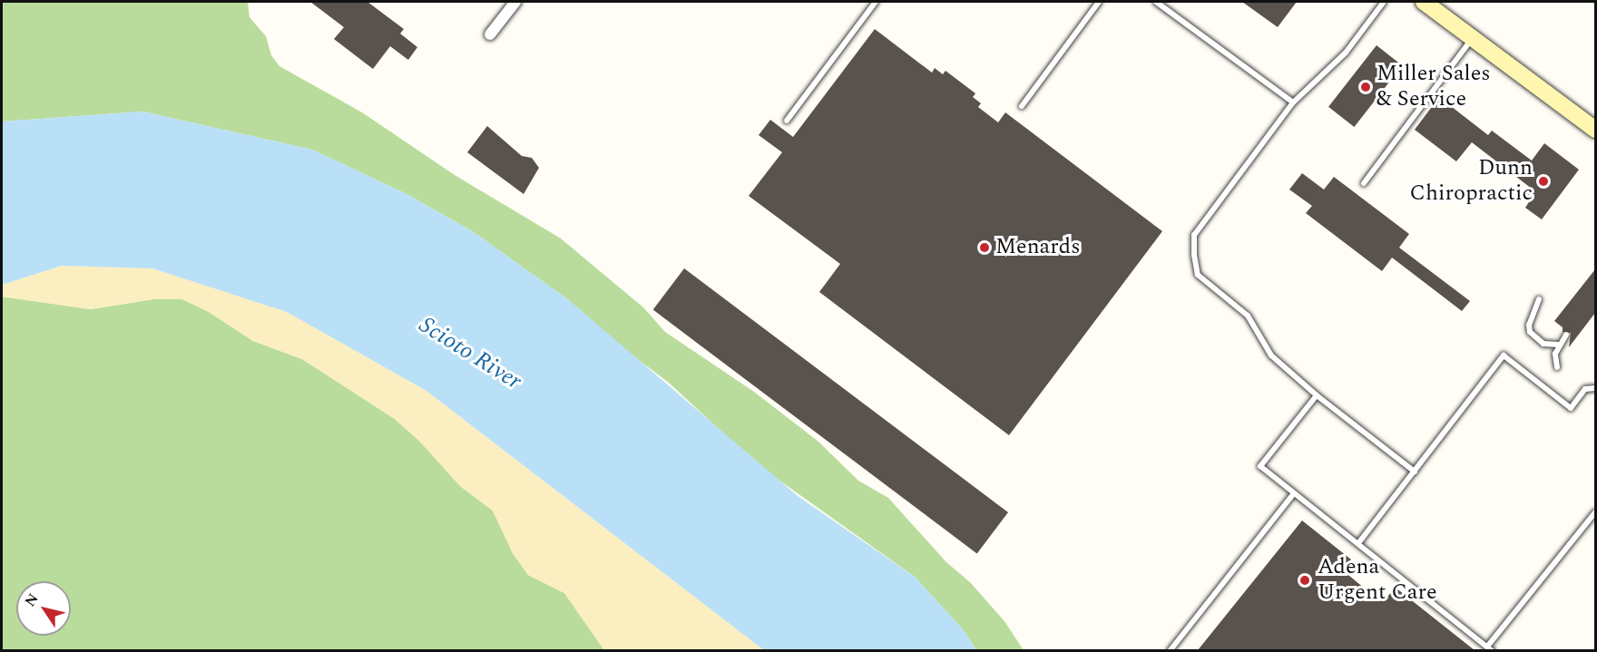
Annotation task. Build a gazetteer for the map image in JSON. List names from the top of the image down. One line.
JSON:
{"water":["Scioto River"],"places":["Miller Sales & Service","Dunn Chiropractic","Menards","Adena Urgent Care"],"north":"top left"}
